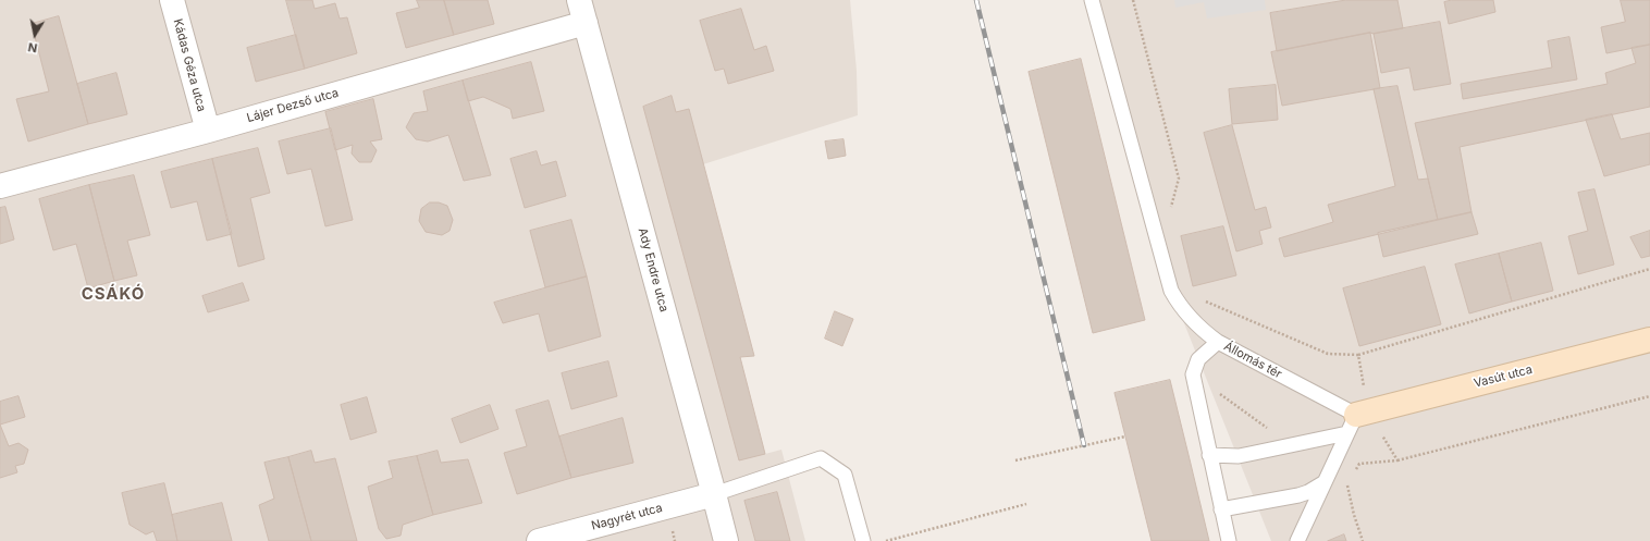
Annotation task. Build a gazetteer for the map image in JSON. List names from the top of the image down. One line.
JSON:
{"streets":{"street":["Kádas Géza utca","Lájer Dezső utca","Ady Endre utca","Vasút utca","Nagyrét utca"],"lane":["Állomás tér"]},"crossings":[["Kádas Géza utca","Lájer Dezső utca"],["Lájer Dezső utca","Ady Endre utca"],["Ady Endre utca","Nagyrét utca"],["Állomás tér","Vasút utca"]],"districts":["CSÁKÓ"],"north":"bottom"}
